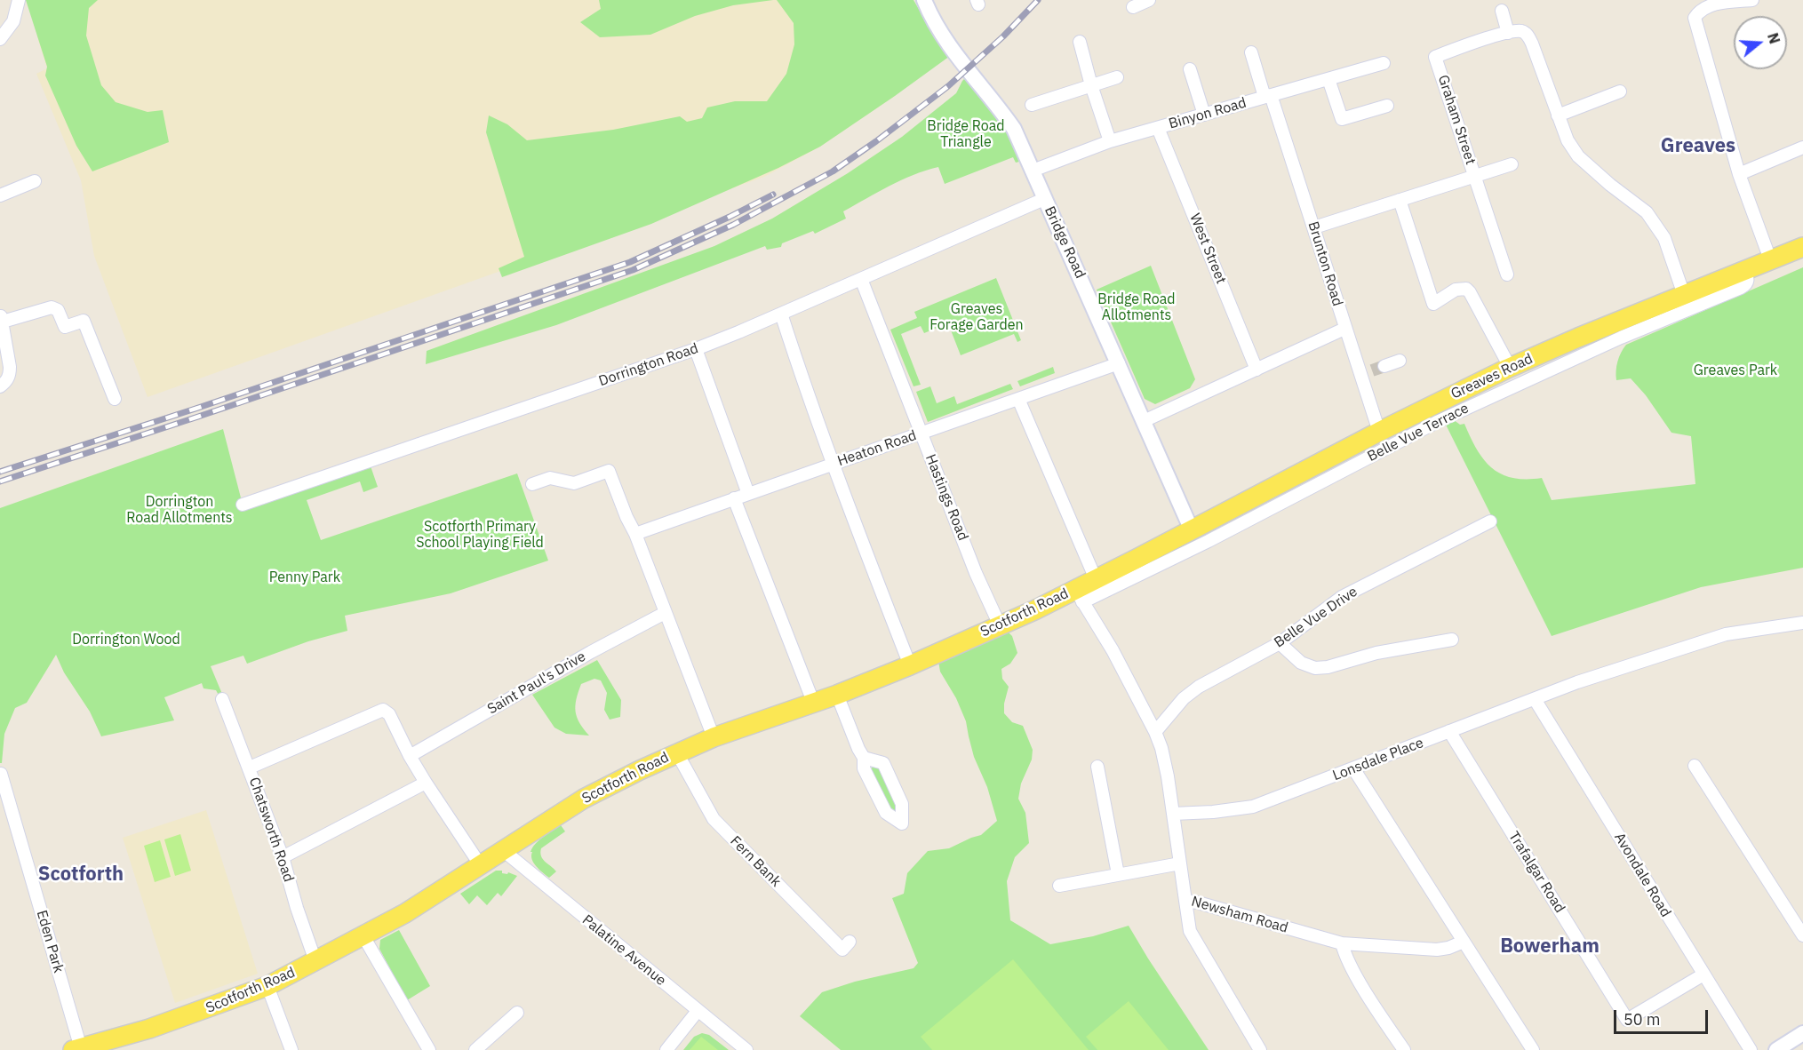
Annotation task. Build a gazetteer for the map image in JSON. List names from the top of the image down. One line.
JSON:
{"streets":{"main road":["Greaves Road","Scotforth Road"],"street":["Binyon Road","Graham Street","Bridge Road","West Street","Brunton Road","Dorrington Road","Belle Vue Terrace","Heaton Road","Hastings Road","Belle Vue Drive","Saint Paul's Drive","Lonsdale Place","Chatsworth Road","Fern Bank","Trafalgar Road","Avondale Road","Newsham Road","Eden Park","Palatine Avenue"]},"crossings":[["Binyon Road","Bridge Road"],["Binyon Road","West Street"],["Binyon Road","Brunton Road"],["Bridge Road","Dorrington Road"],["Bridge Road","Greaves Road"],["Bridge Road","Heaton Road"],["Bridge Road","Scotforth Road"],["Brunton Road","Greaves Road"],["Dorrington Road","Hastings Road"],["Greaves Road","Belle Vue Terrace"],["Greaves Road","Scotforth Road"],["Belle Vue Terrace","Scotforth Road"],["Belle Vue Terrace","Newsham Road"],["Heaton Road","Hastings Road"],["Hastings Road","Scotforth Road"],["Scotforth Road","Chatsworth Road"],["Scotforth Road","Fern Bank"],["Scotforth Road","Newsham Road"],["Scotforth Road","Eden Park"],["Scotforth Road","Palatine Avenue"],["Belle Vue Drive","Newsham Road"],["Lonsdale Place","Trafalgar Road"],["Lonsdale Place","Avondale Road"],["Lonsdale Place","Newsham Road"],["Trafalgar Road","Avondale Road"]],"districts":["Greaves","Scotforth","Bowerham"],"parks":["Bridge Road Triangle","Bridge Road Allotments","Greaves Forage Garden","Greaves Park","Dorrington Road Allotments","Scotforth Primary School Playing Field","Penny Park","Dorrington Wood"],"scale_bar":"50 m","north":"right"}
